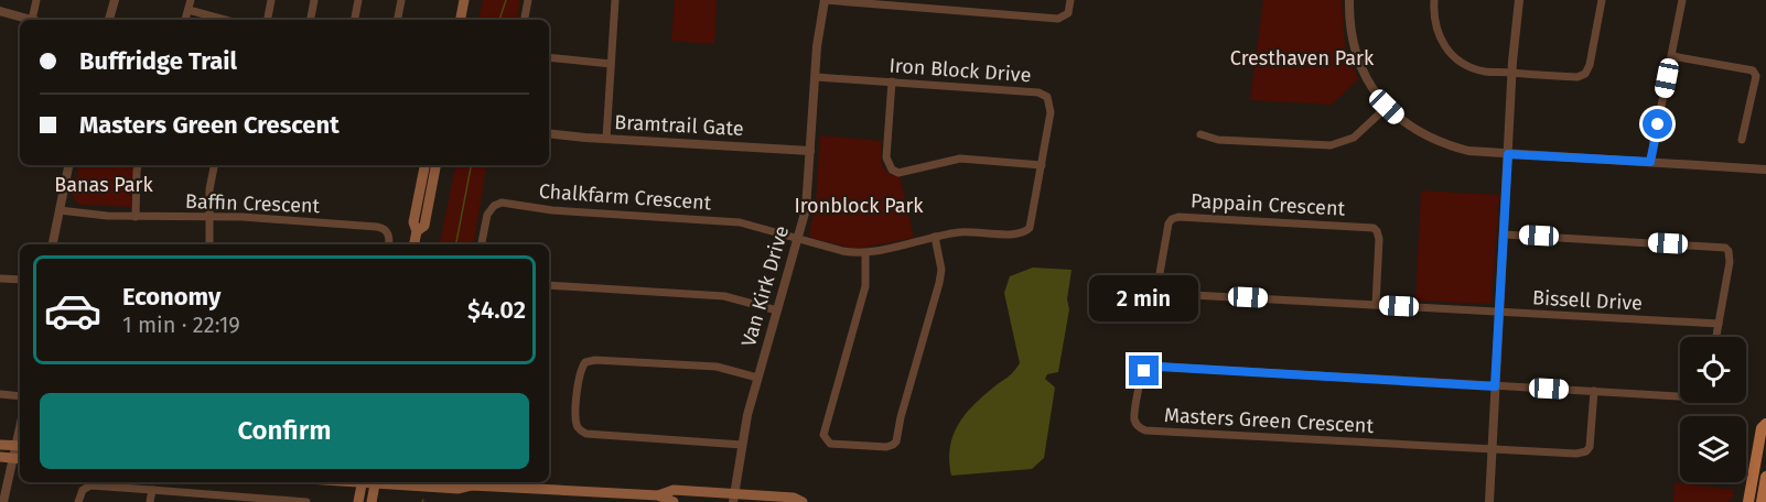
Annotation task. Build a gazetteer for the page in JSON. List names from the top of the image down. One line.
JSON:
{"streets":{"street":["Iron Block Drive","Bramtrail Gate","Chalkfarm Crescent","Baffin Crescent","Pappain Crescent","Van Kirk Drive","Bissell Drive","Masters Green Crescent"]},"crossings":[["Iron Block Drive","Chalkfarm Crescent"],["Iron Block Drive","Van Kirk Drive"],["Bramtrail Gate","Van Kirk Drive"],["Chalkfarm Crescent","Van Kirk Drive"],["Pappain Crescent","Bissell Drive"]],"parks":["Cresthaven Park","Banas Park","Ironblock Park"],"page":{"banner":["Buffridge Trail","Masters Green Crescent"],"list":[{"name":"Economy","note":"1 min · 22:19","value":"$4.02"}],"bubble":"2 min","buttons":"Confirm"}}
